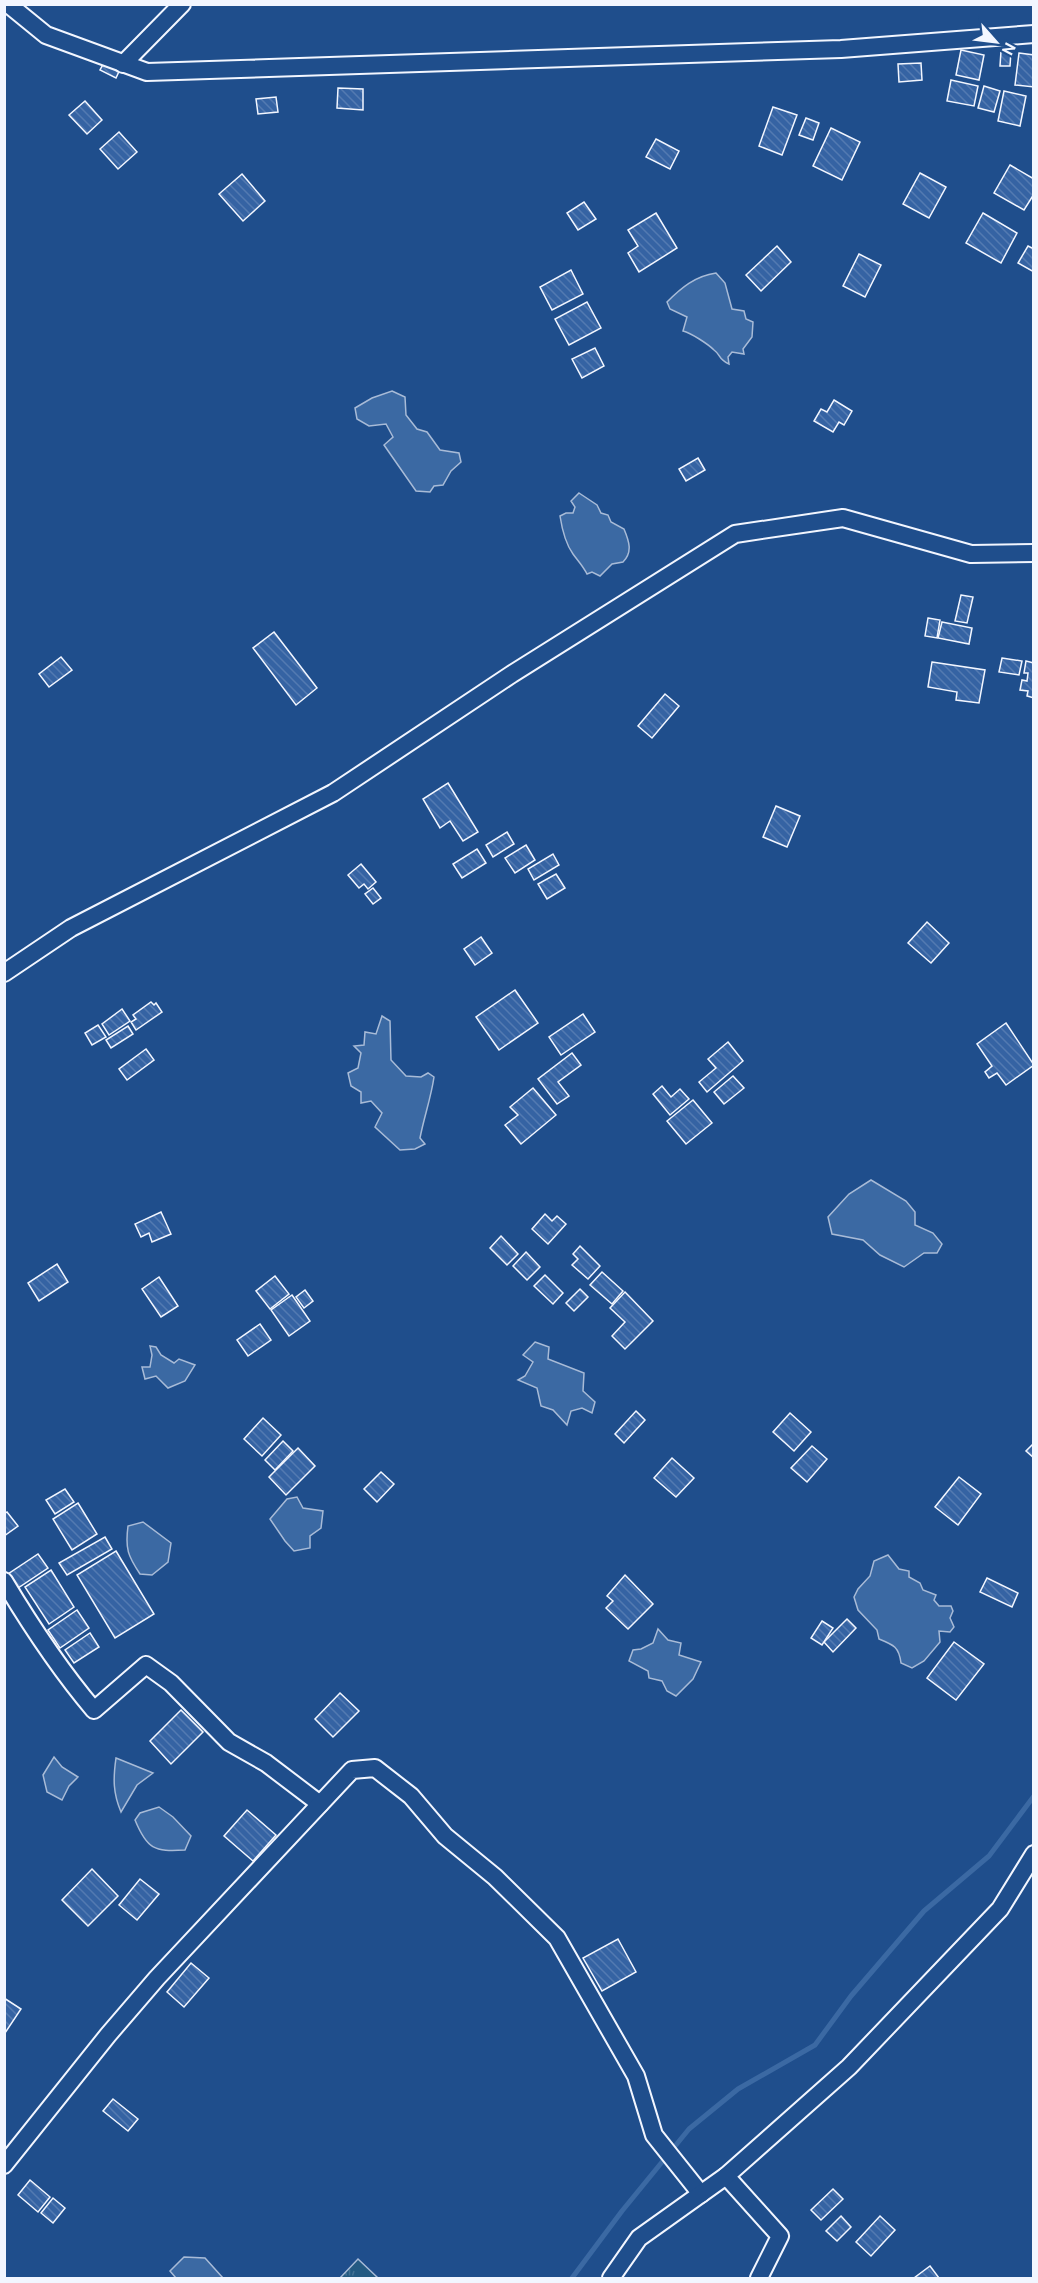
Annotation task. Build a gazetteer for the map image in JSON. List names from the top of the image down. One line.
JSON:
{"north":"bottom right"}
